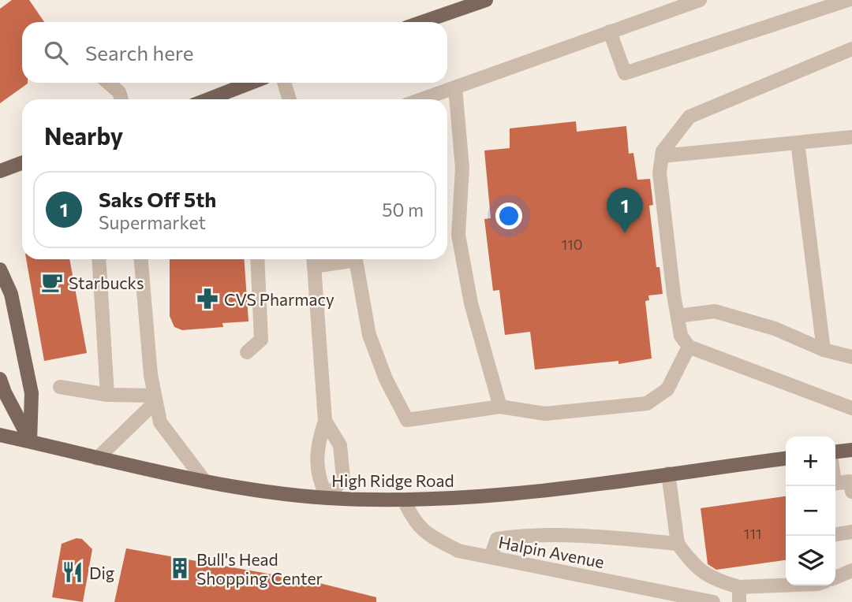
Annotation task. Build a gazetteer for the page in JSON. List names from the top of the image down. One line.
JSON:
{"streets":{"main road":["High Ridge Road"],"street":["Halpin Avenue"]},"crossings":[["High Ridge Road","Halpin Avenue"]],"places":{"cafe":["Starbucks"],"pharmacy":["CVS Pharmacy"],"building":["Bull's Head Shopping Center"],"restaurant":["Dig"]},"house_numbers":["110","111"],"page":{"search":"Search here","heading":"Nearby","list":[{"mark":"1","name":"Saks Off 5th","note":"Supermarket","value":"50 m"}],"pins":"1","map_buttons":["+","−"]}}
